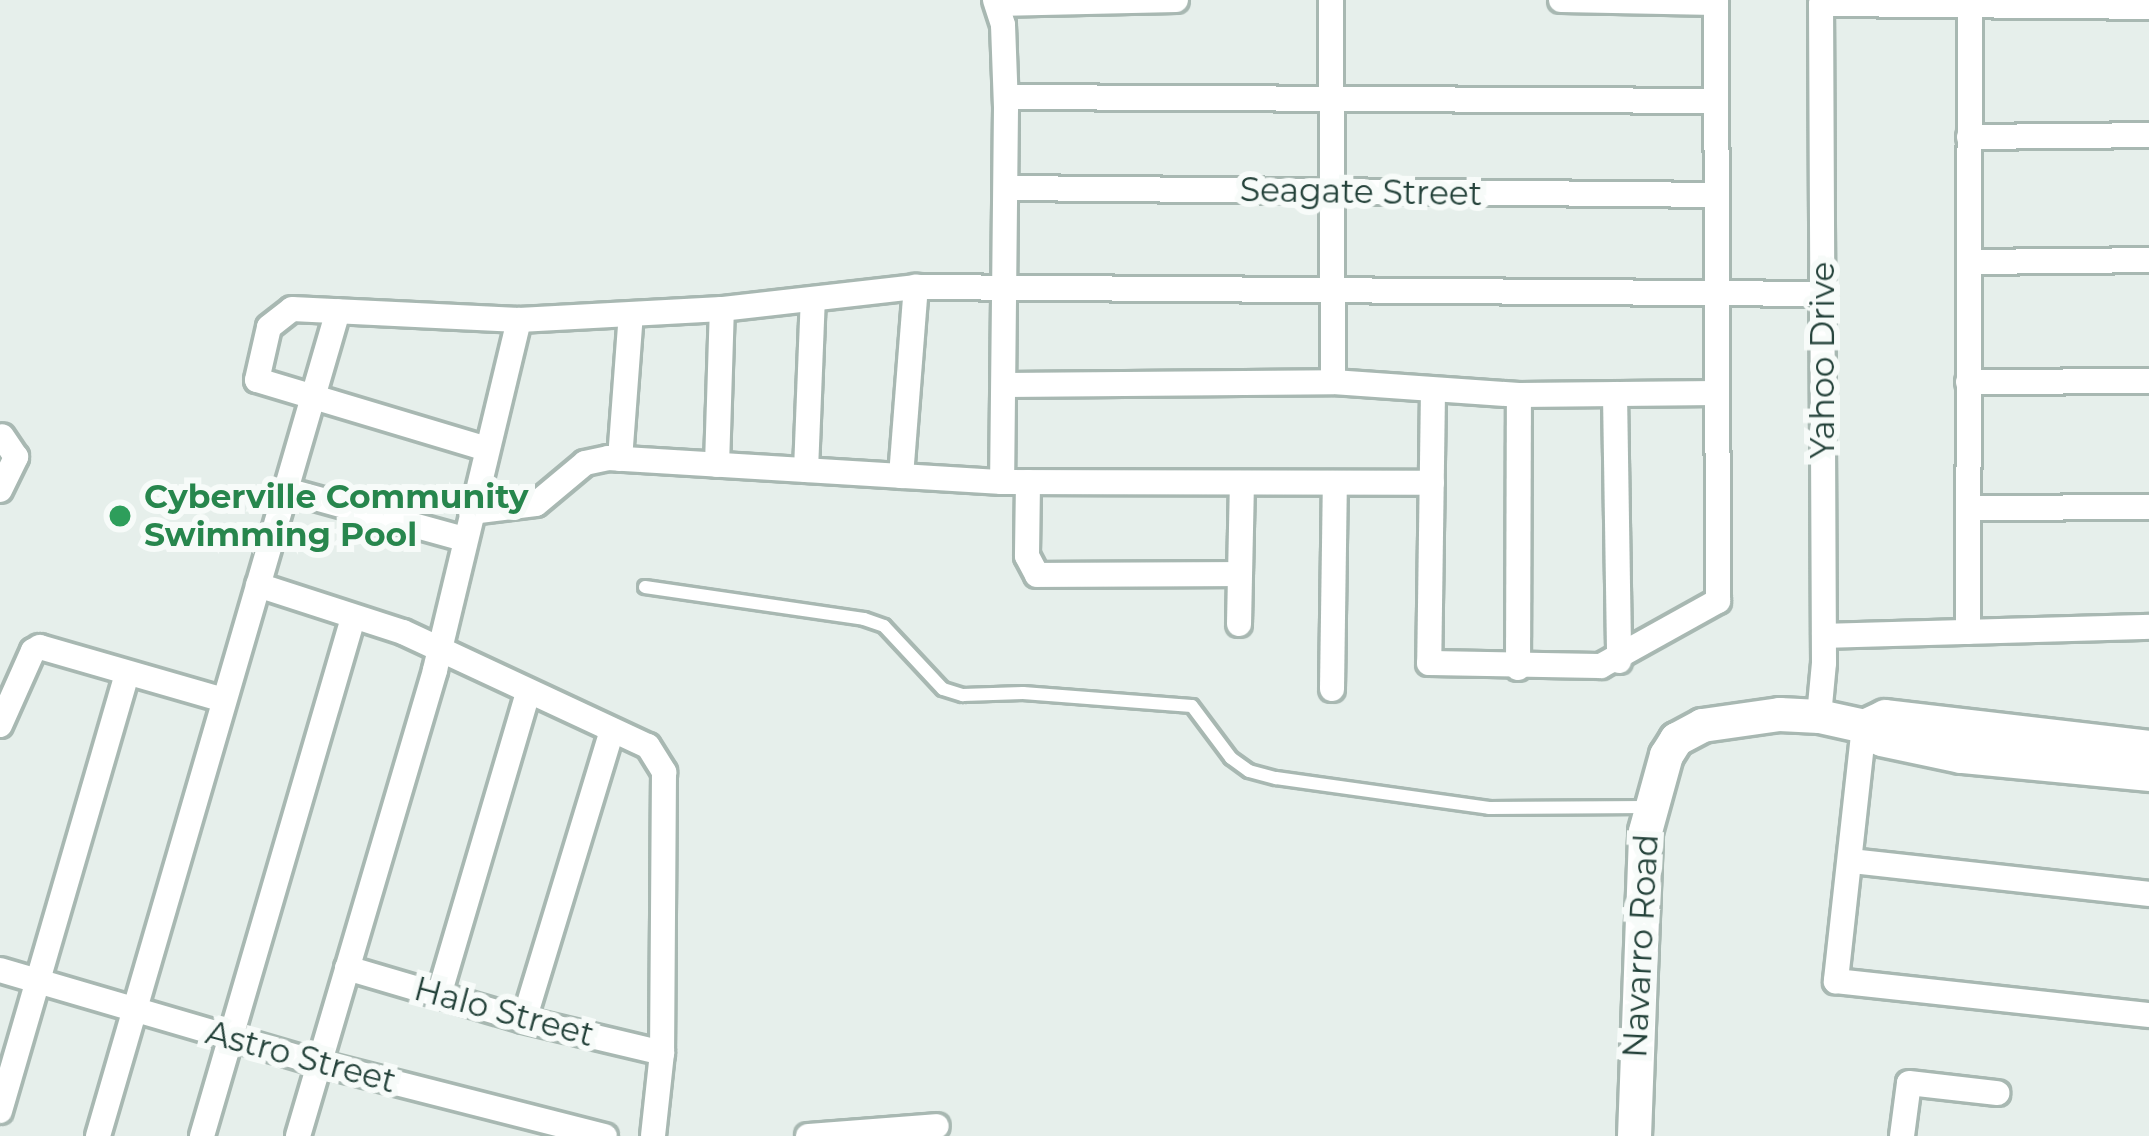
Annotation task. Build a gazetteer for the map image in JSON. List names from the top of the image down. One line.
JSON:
{"streets":{"street":["Seagate Street","Yahoo Drive","Navarro Road","Halo Street","Astro Street"]},"crossings":[["Yahoo Drive","Navarro Road"]],"places":["Cyberville Community Swimming Pool"]}
